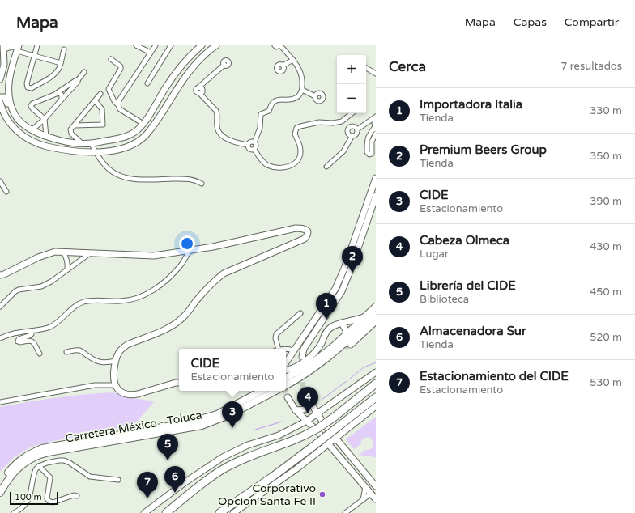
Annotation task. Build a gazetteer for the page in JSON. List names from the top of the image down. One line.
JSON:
{"streets":{"main road":["Carretera México - Toluca"]},"places":["Corporativo Opcion Santa Fe II"],"scale_bar":"100 m","page":{"header":"Mapa","nav":["Mapa","Capas","Compartir"],"heading":["Cerca","7 resultados"],"map_buttons":["+","−"],"list":[{"mark":"1","name":"Importadora Italia","note":"Tienda","value":"330 m"},{"mark":"2","name":"Premium Beers Group","note":"Tienda","value":"350 m"},{"mark":"3","name":"CIDE","note":"Estacionamiento","value":"390 m"},{"mark":"4","name":"Cabeza Olmeca","note":"Lugar","value":"430 m"},{"mark":"5","name":"Librería del CIDE","note":"Biblioteca","value":"450 m"},{"mark":"6","name":"Almacenadora Sur","note":"Tienda","value":"520 m"},{"mark":"7","name":"Estacionamiento del CIDE","note":"Estacionamiento","value":"530 m"}],"pins":["2","1","4","3","5","6","7"],"popup":["CIDE","Estacionamiento"],"scale":"100 m"}}
